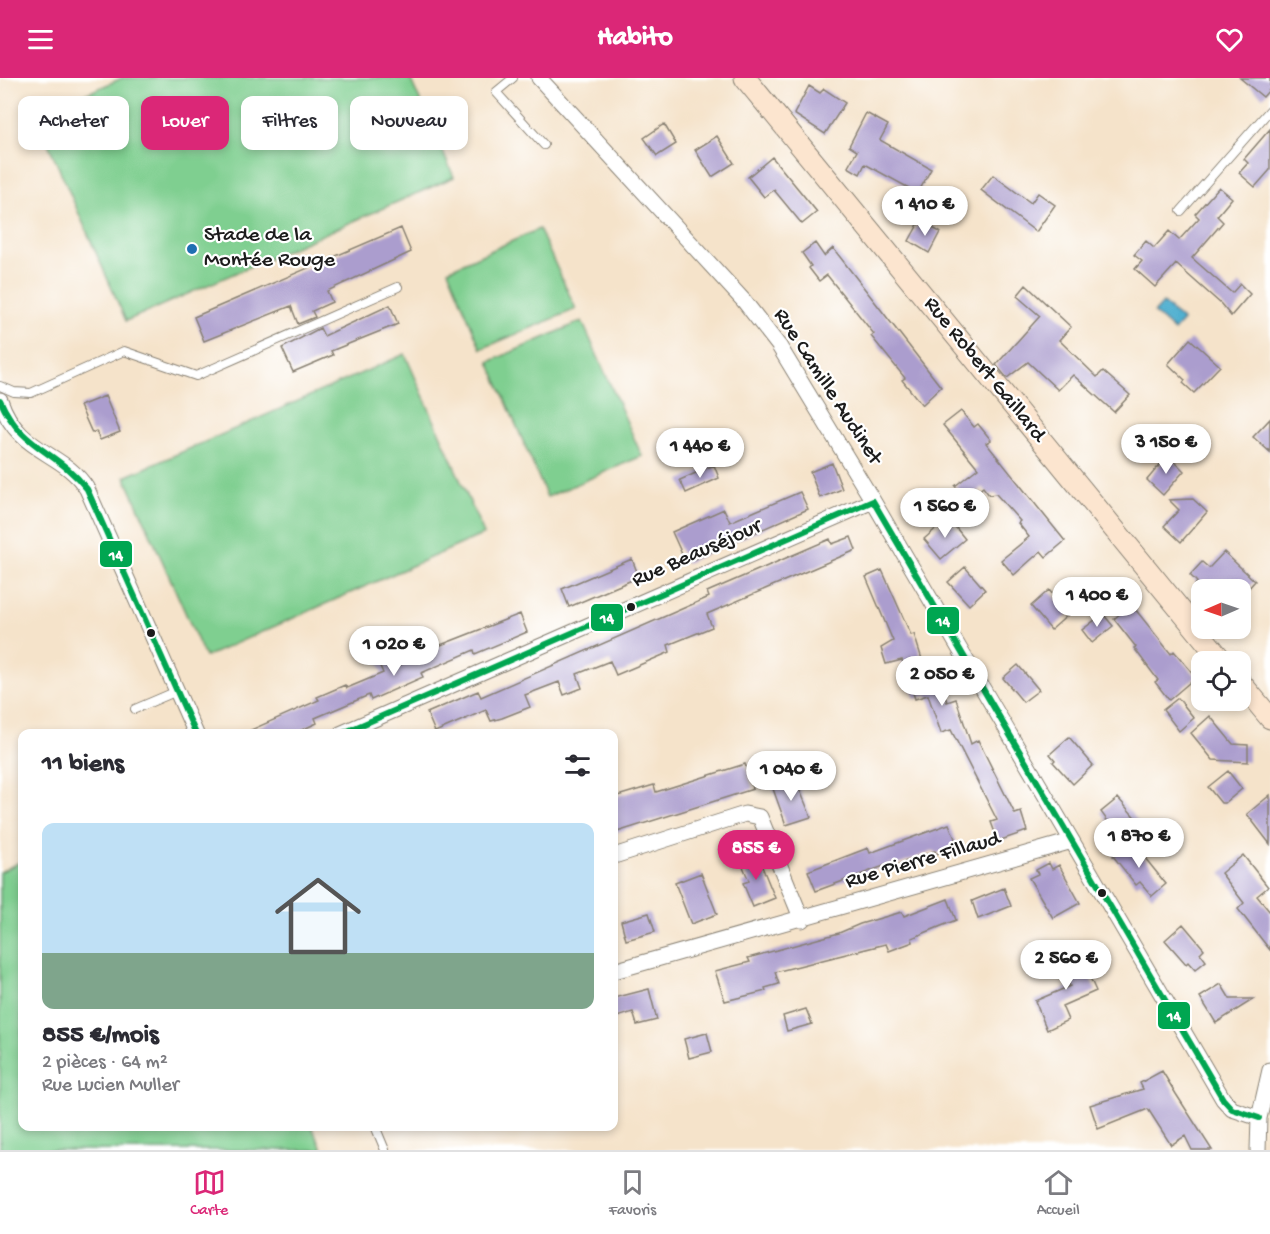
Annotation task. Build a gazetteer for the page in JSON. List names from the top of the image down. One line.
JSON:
{"streets":{"street":["Rue Robert Gaillard","Rue Camille Audinet","Rue Beauséjour","Rue Pierre Fillaud"]},"crossings":[["Rue Camille Audinet","Rue Beauséjour"],["Rue Camille Audinet","Rue Pierre Fillaud"]],"places":["Stade de la Montée Rouge"],"lines":["transit line 14"],"north":"left","page":{"header":"Habito","chip":["Acheter","Louer","Filtres","Nouveau"],"price":["1 410 €","3 150 €","1 440 €","1 560 €","1 400 €","1 020 €","2 050 €","1 040 €","1 870 €","855 €","2 560 €"],"heading":"11 biens","list":[{"name":"855 €/mois","note":"2 pièces · 64 m² · Rue Lucien Muller"}],"tabs":["Carte","Favoris","Accueil"]}}
